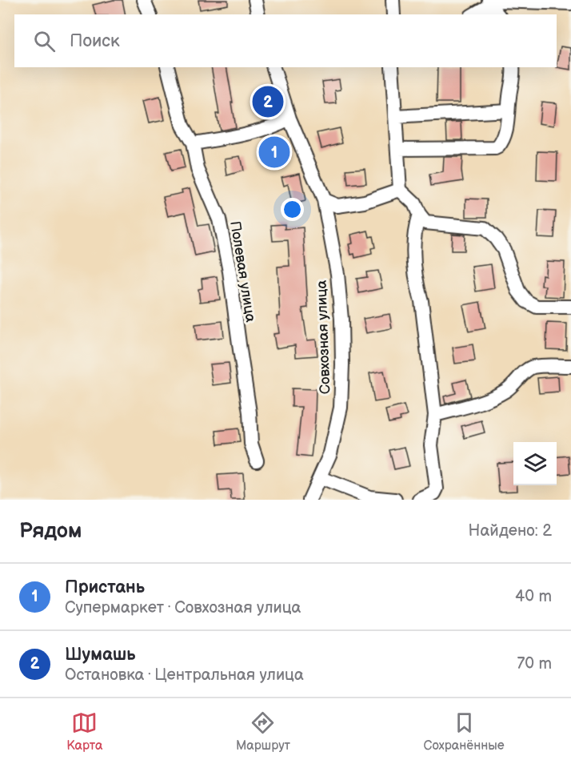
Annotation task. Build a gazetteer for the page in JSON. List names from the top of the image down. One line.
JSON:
{"streets":{"street":["Полевая улица","Совхозная улица"]},"page":{"search":"Поиск","pins":["2","1"],"heading":["Рядом","Найдено: 2"],"list":[{"mark":"1","name":"Пристань","note":"Супермаркет · Совхозная улица","value":"40 m"},{"mark":"2","name":"Шумашь","note":"Остановка · Центральная улица","value":"70 m"}],"nav":["Карта","Маршрут","Сохранённые"]}}
